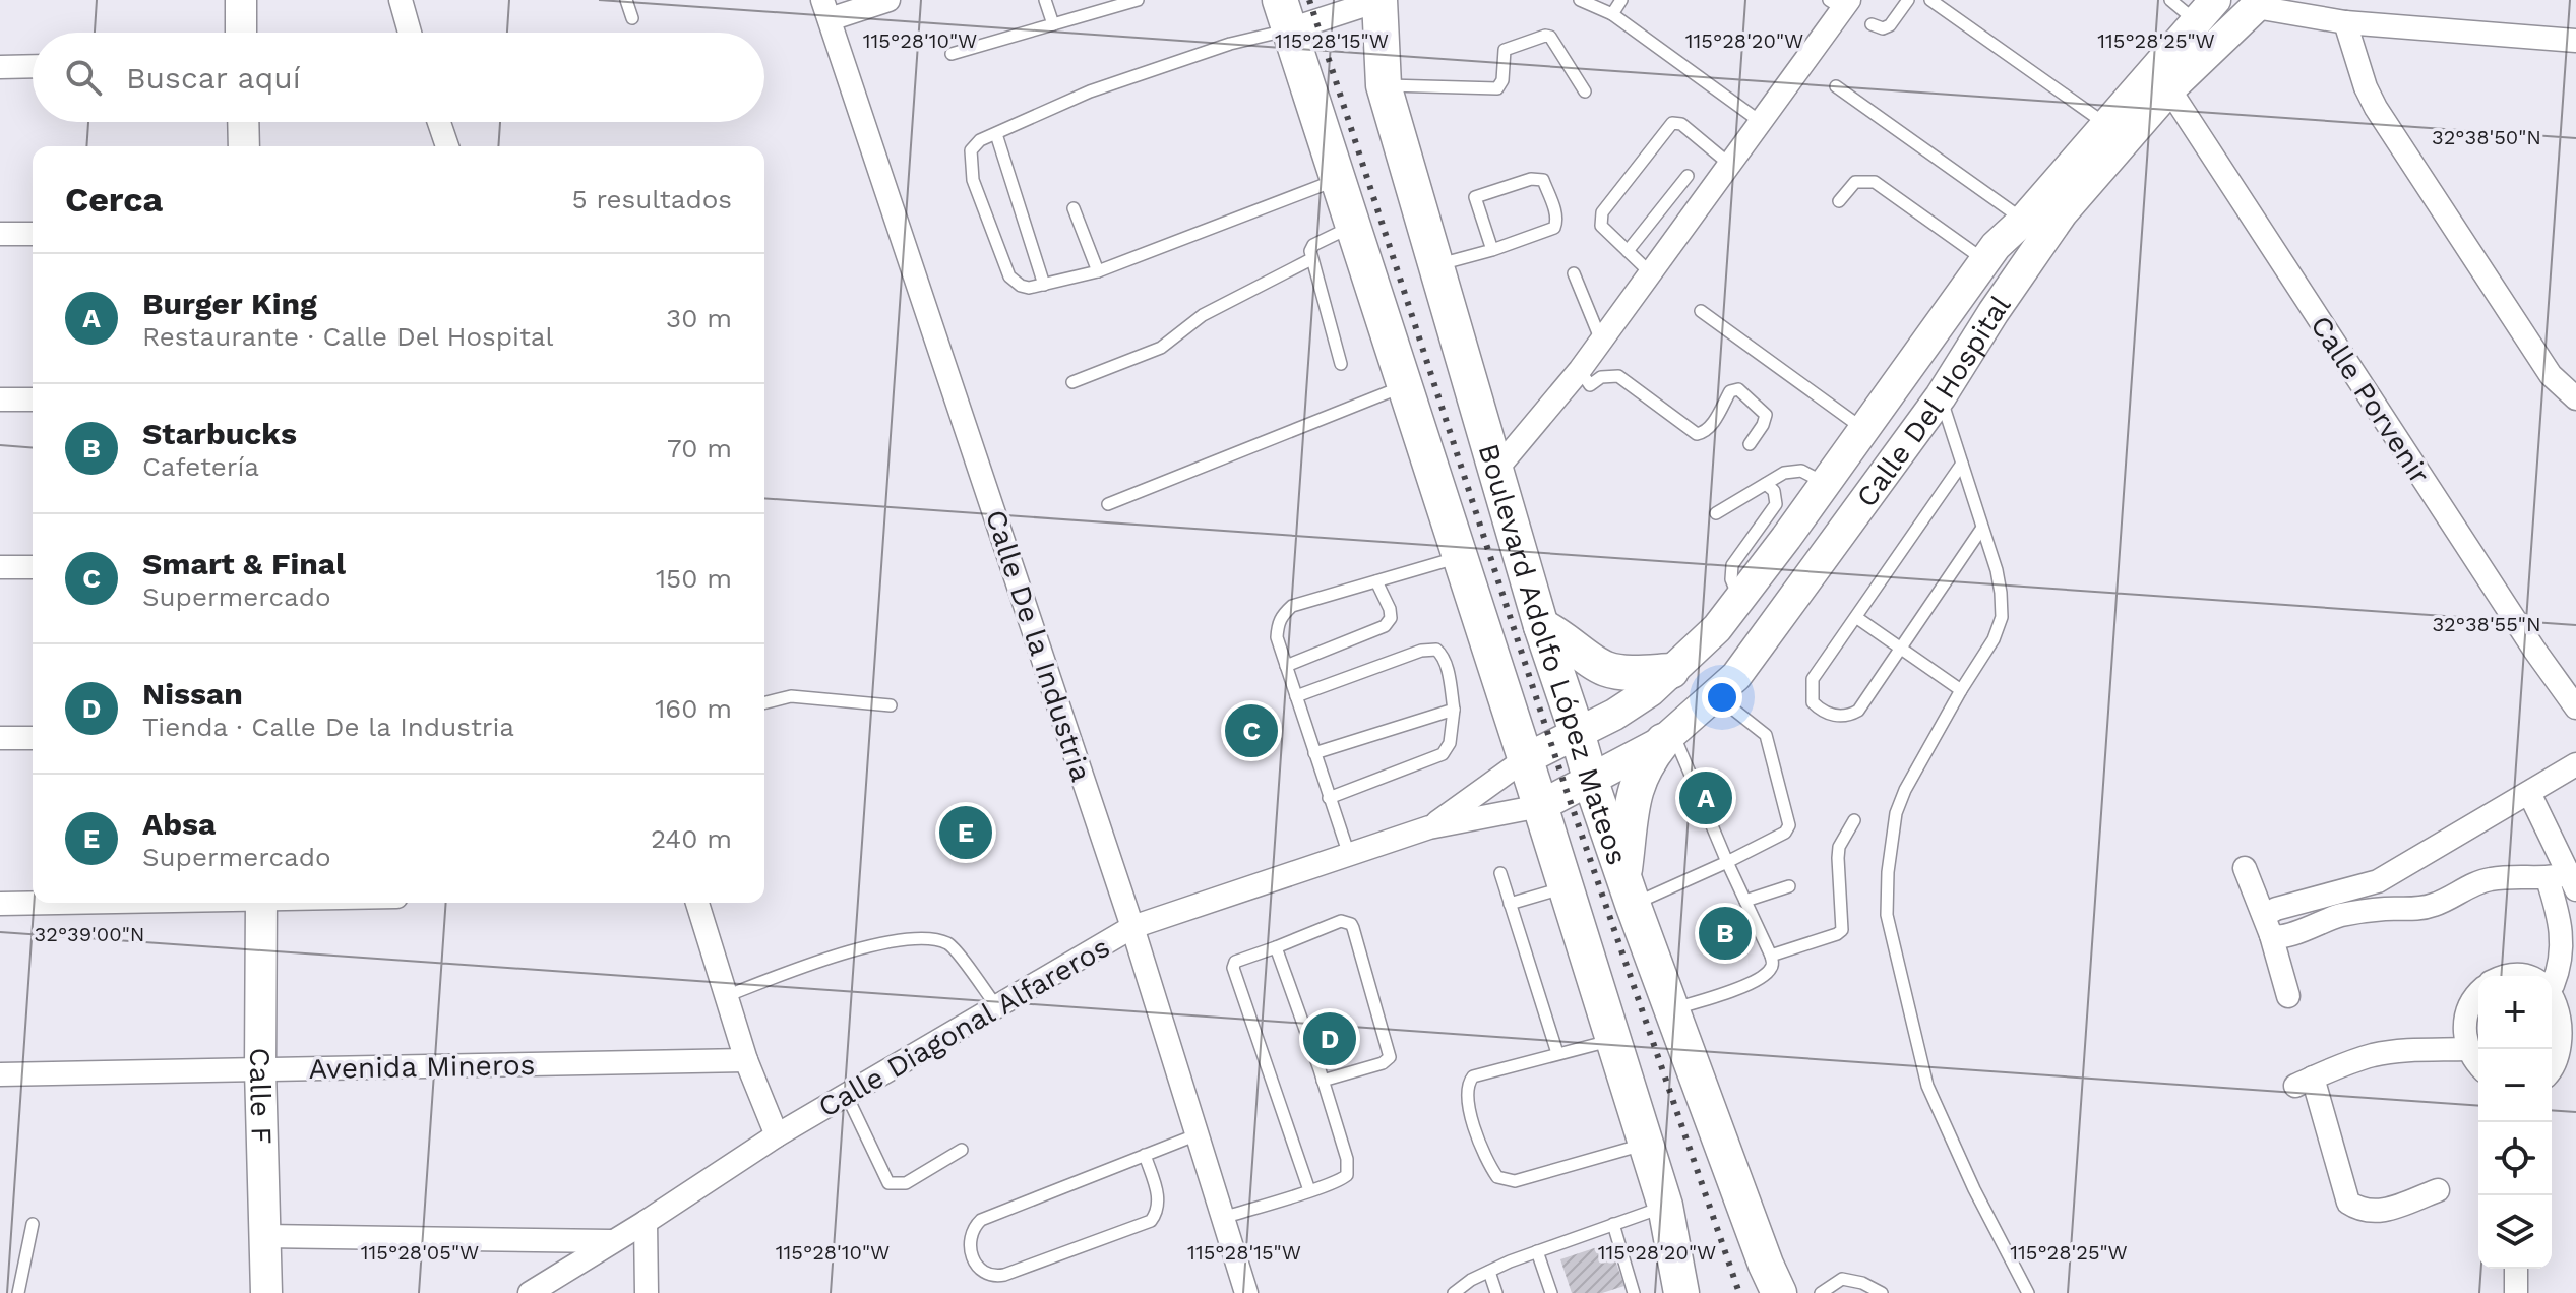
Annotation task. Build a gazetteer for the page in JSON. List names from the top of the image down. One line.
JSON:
{"streets":{"main road":["Boulevard Adolfo López Mateos"],"street":["Calle Del Hospital","Calle Porvenir","Calle De la Industria","Calle Diagonal Alfareros","Avenida Mineros","Calle F"]},"crossings":[["Calle Del Hospital","Calle Porvenir"],["Calle Del Hospital","Boulevard Adolfo López Mateos"],["Calle Del Hospital","Calle Diagonal Alfareros"],["Calle De la Industria","Calle Diagonal Alfareros"],["Boulevard Adolfo López Mateos","Calle Diagonal Alfareros"],["Avenida Mineros","Calle F"]],"page":{"search":"Buscar aquí","heading":["Cerca","5 resultados"],"list":[{"mark":"A","name":"Burger King","note":"Restaurante · Calle Del Hospital","value":"30 m"},{"mark":"B","name":"Starbucks","note":"Cafetería","value":"70 m"},{"mark":"C","name":"Smart & Final","note":"Supermercado","value":"150 m"},{"mark":"D","name":"Nissan","note":"Tienda · Calle De la Industria","value":"160 m"},{"mark":"E","name":"Absa","note":"Supermercado","value":"240 m"}],"pins":["C","A","E","B","D"],"map_buttons":["+","−"]},"coordinates":["115°28'10\"W","115°28'15\"W","115°28'20\"W","115°28'25\"W","32°38'50\"N","32°38'55\"N","32°39'00\"N","115°28'05\"W"]}
